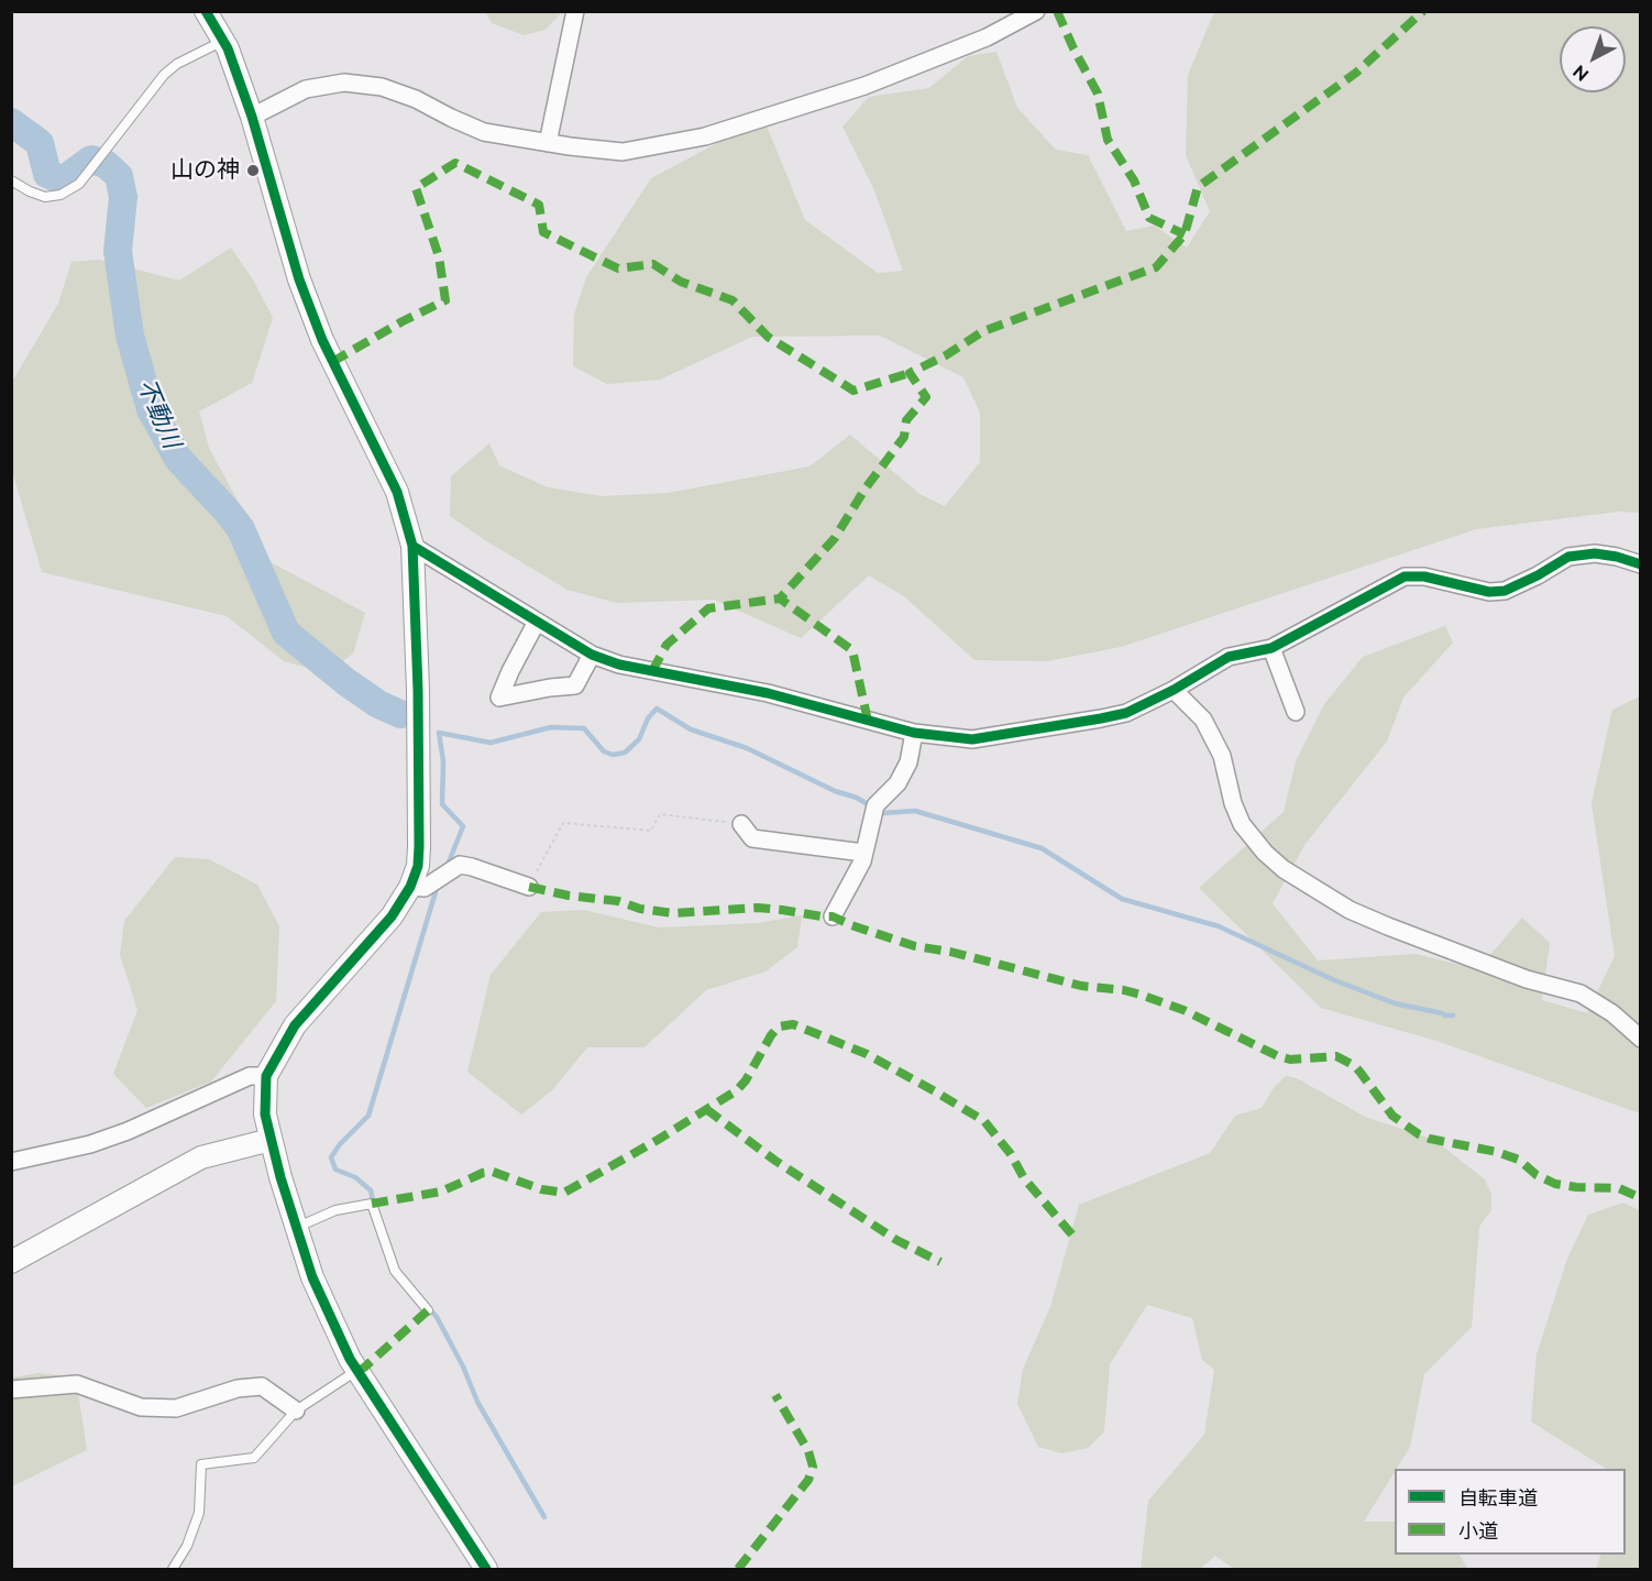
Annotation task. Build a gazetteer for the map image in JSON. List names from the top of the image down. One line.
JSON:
{"water":["不動川"],"places":["山の神"],"legend":["自転車道","小道"],"north":"bottom left"}
